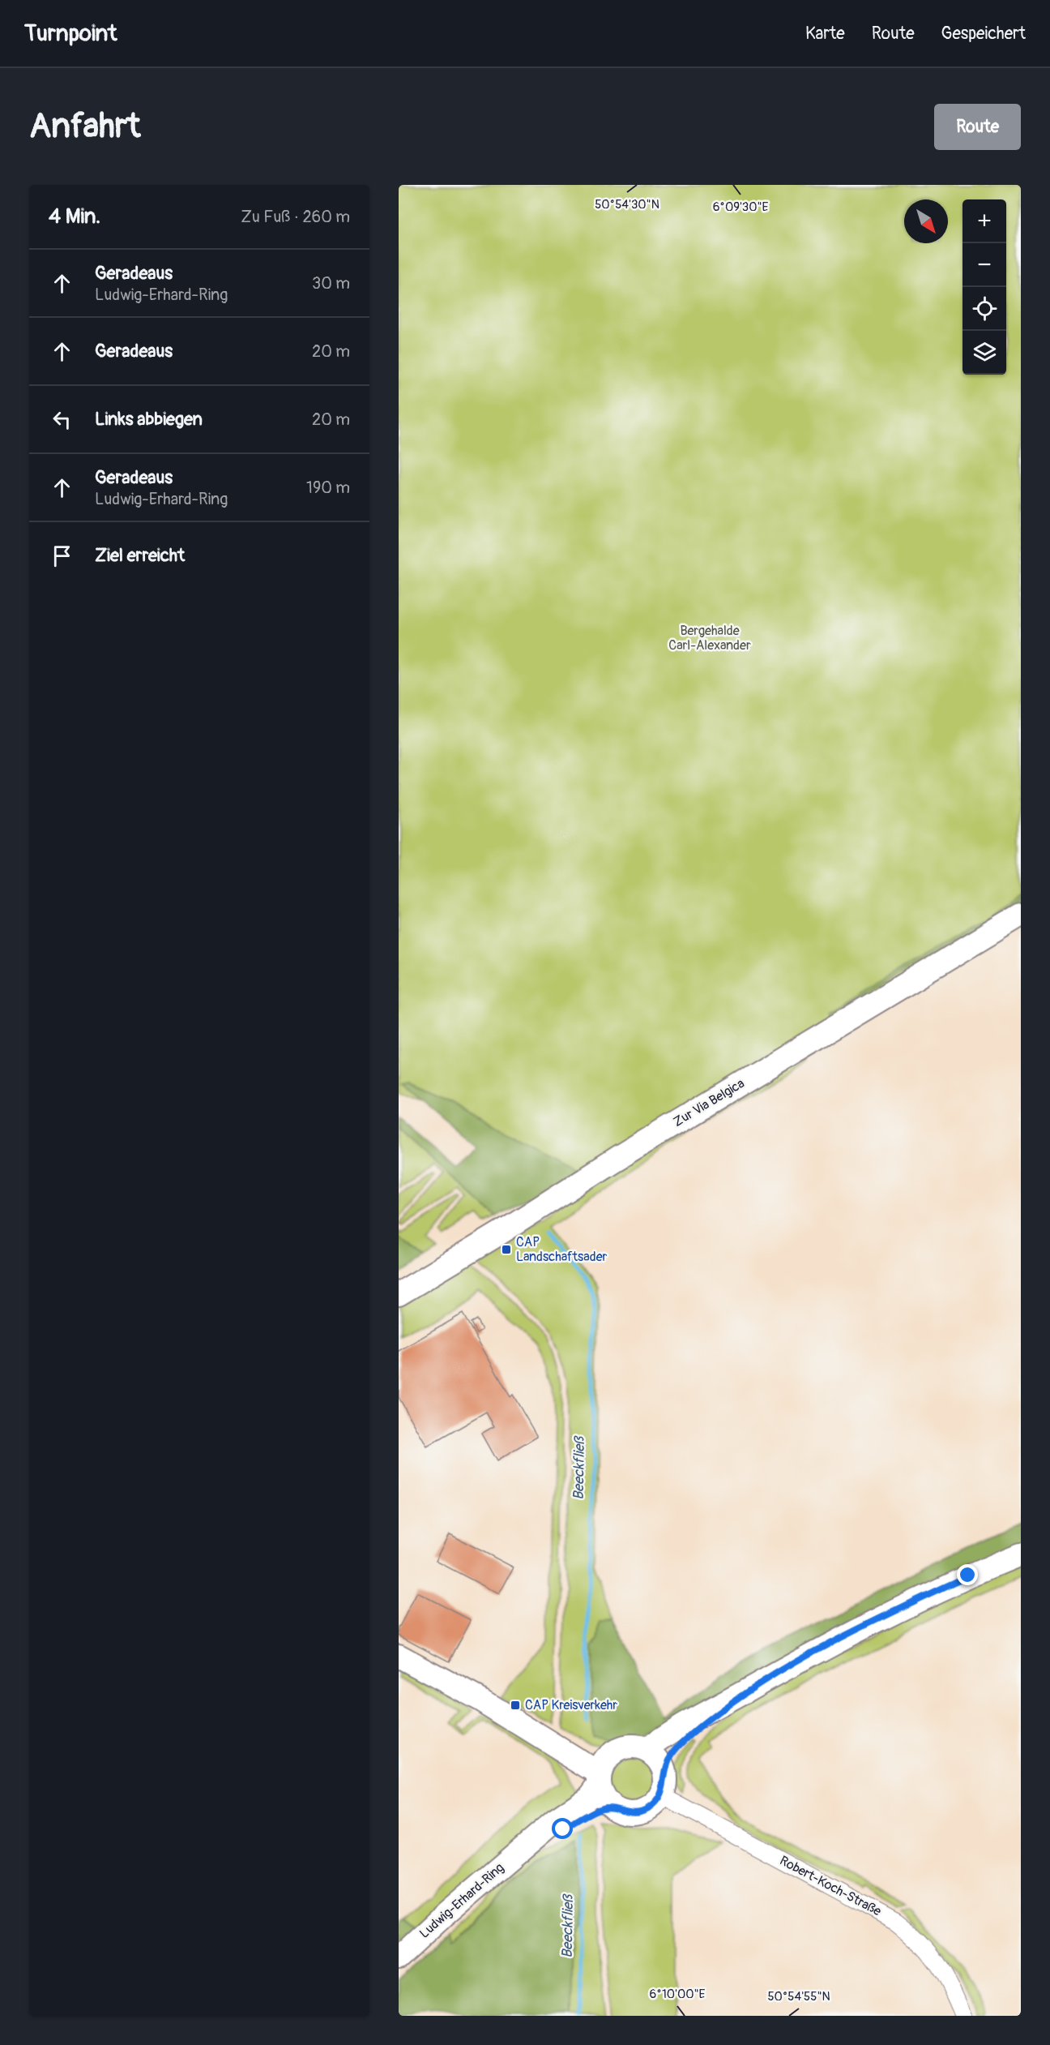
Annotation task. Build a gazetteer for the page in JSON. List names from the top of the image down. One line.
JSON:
{"streets":{"street":["Zur Via Belgica","Robert-Koch-Straße","Ludwig-Erhard-Ring"]},"crossings":[["Robert-Koch-Straße","Ludwig-Erhard-Ring"]],"water":["Beeckfließ"],"parks":["Bergehalde Carl-Alexander"],"places":{"transit":["CAP Landschaftsader","CAP Kreisverkehr"]},"north":"bottom right","page":{"header":"Turnpoint","nav":["Karte","Route","Gespeichert"],"buttons":"Route","title":"Anfahrt","heading":["4 Min.","Zu Fuß · 260 m"],"map_buttons":["+","−"],"list":[["Geradeaus","Ludwig-Erhard-Ring","30 m"],["Geradeaus","20 m"],["Links abbiegen","20 m"],["Geradeaus","Ludwig-Erhard-Ring","190 m"],"Ziel erreicht"]},"coordinates":["50°54'30\"N","6°09'30\"E","6°10'00\"E","50°54'55\"N"]}
